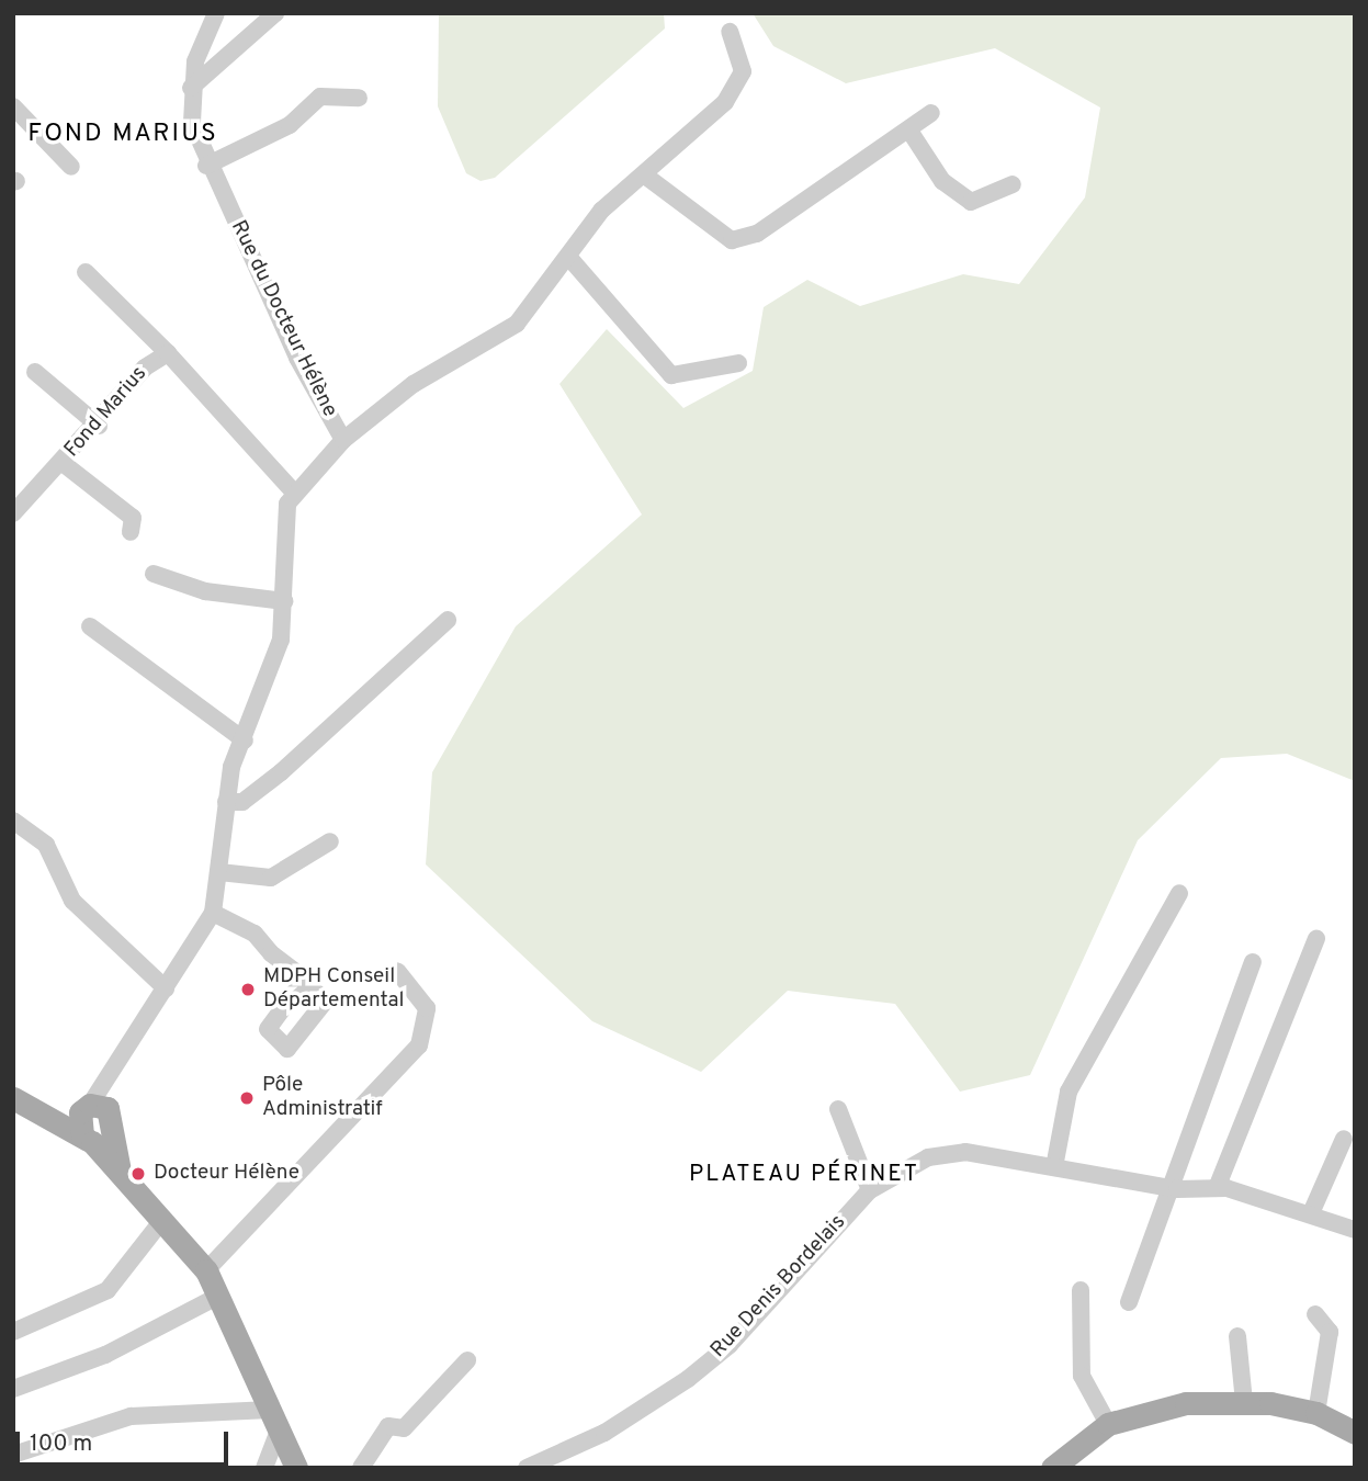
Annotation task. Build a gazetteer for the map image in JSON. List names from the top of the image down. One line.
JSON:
{"streets":{"street":["Rue du Docteur Hélène","Fond Marius","Rue Denis Bordelais"]},"crossings":[["Rue du Docteur Hélène","Fond Marius"]],"districts":["FOND MARIUS","PLATEAU PÉRINET"],"places":["MDPH Conseil Départemental","Pôle Administratif","Docteur Hélène"],"scale_bar":"100 m"}
